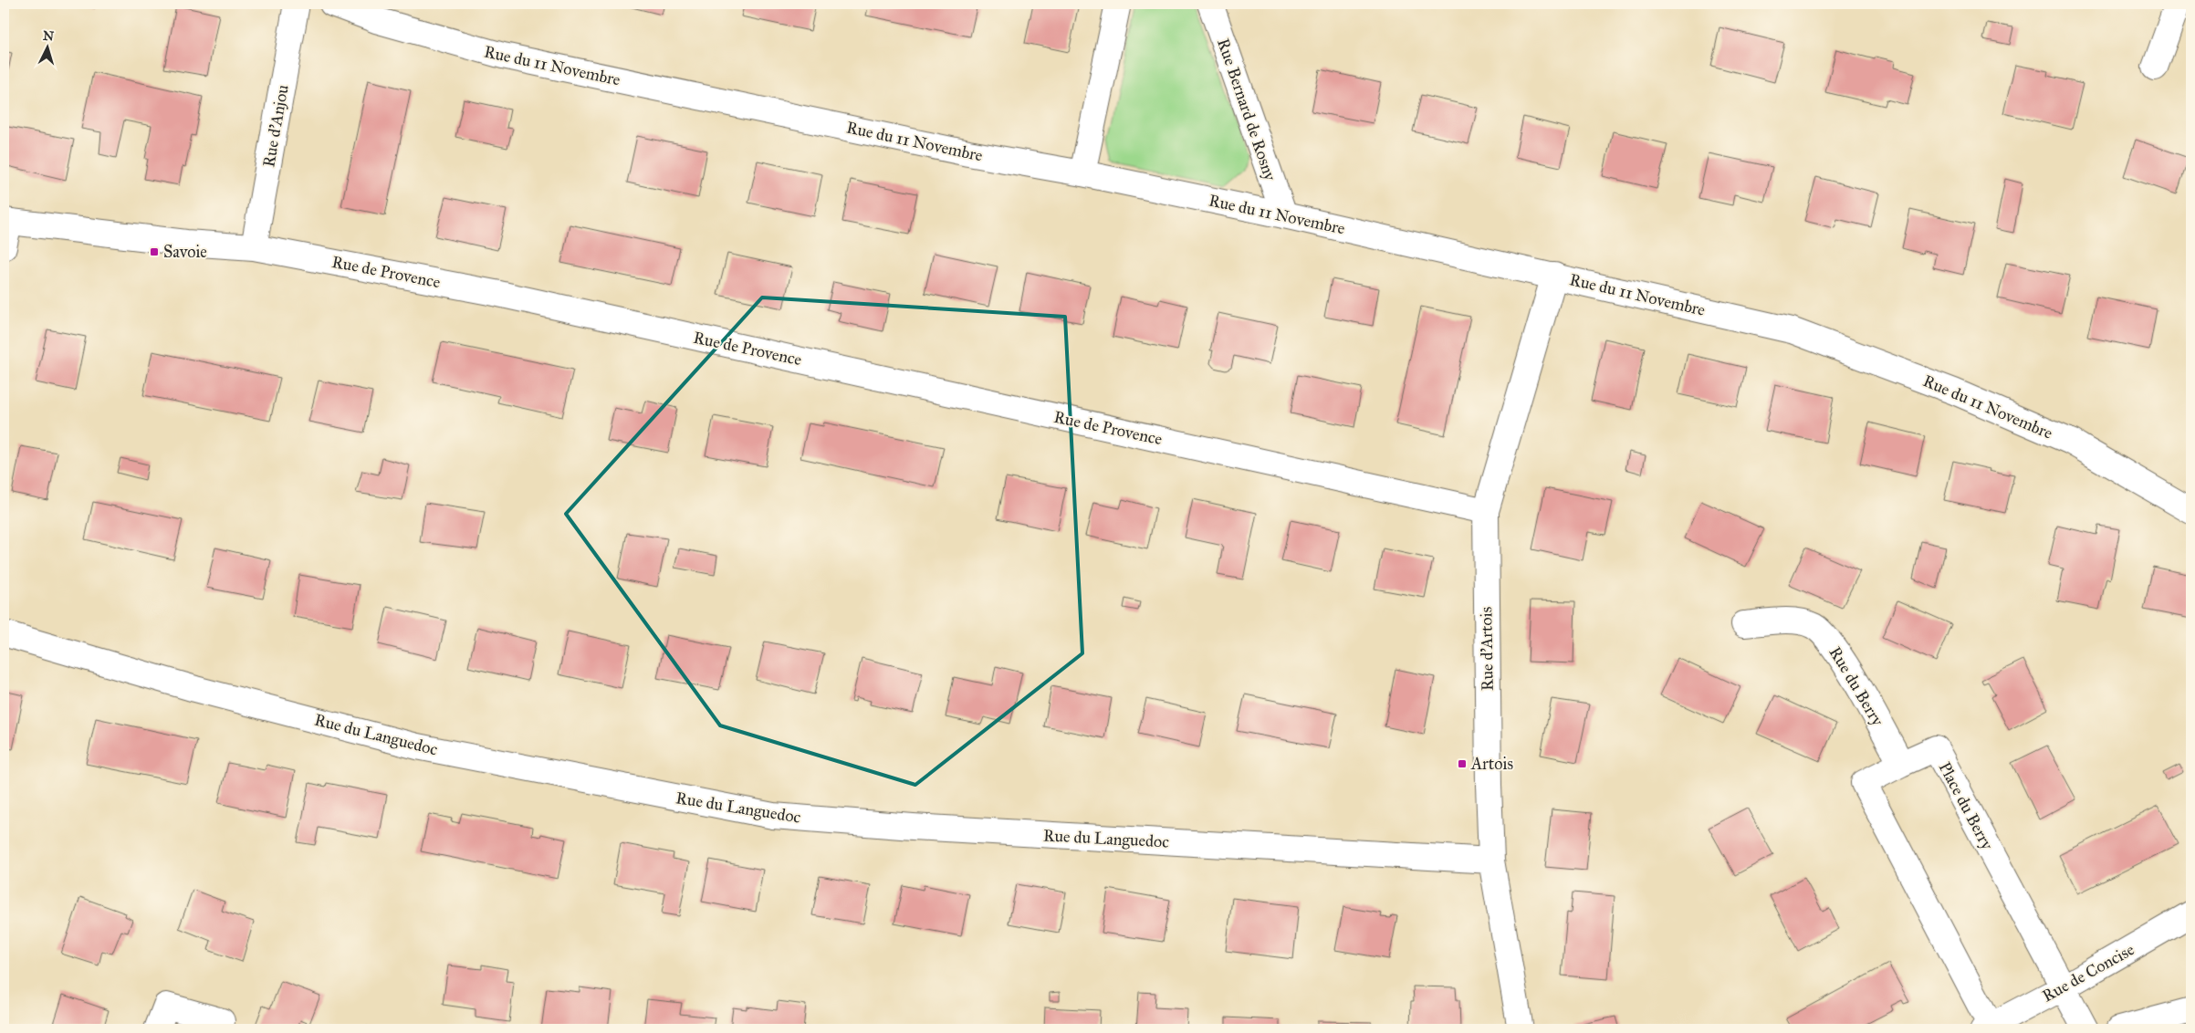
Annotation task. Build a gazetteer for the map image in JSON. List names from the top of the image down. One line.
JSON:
{"streets":{"street":["Rue du 11 Novembre","Rue Bernard de Rosny","Rue d'Anjou","Rue de Provence","Rue d'Artois","Rue du Berry","Rue du Languedoc","Place du Berry","Rue de Concise"]},"crossings":[["Rue du 11 Novembre","Rue Bernard de Rosny"],["Rue du 11 Novembre","Rue d'Artois"],["Rue d'Anjou","Rue de Provence"],["Rue de Provence","Rue d'Artois"],["Rue d'Artois","Rue du Languedoc"],["Rue du Berry","Place du Berry"],["Place du Berry","Rue de Concise"]],"places":{"transit":["Savoie","Artois"]},"north":"top"}
